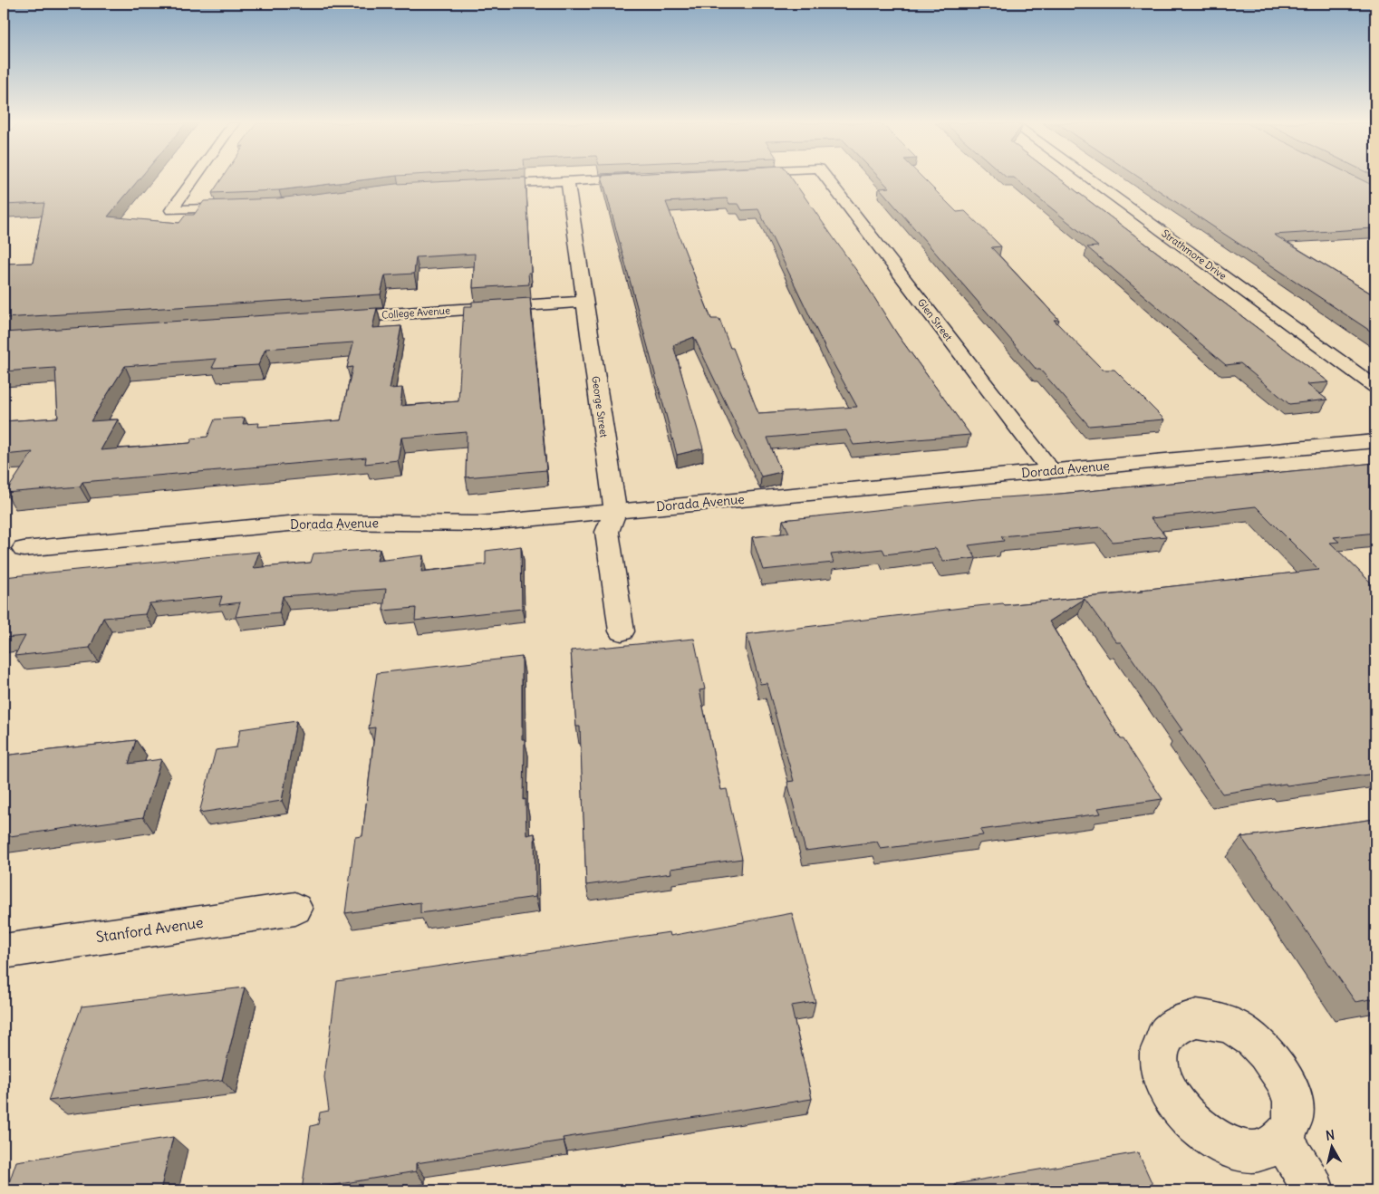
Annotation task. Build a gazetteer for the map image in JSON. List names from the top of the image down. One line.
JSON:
{"streets":{"street":["Strathmore Drive","College Avenue","Glen Street","George Street","Dorada Avenue","Stanford Avenue"]},"crossings":[["College Avenue","George Street"],["Glen Street","Dorada Avenue"],["George Street","Dorada Avenue"]],"north":"top"}
